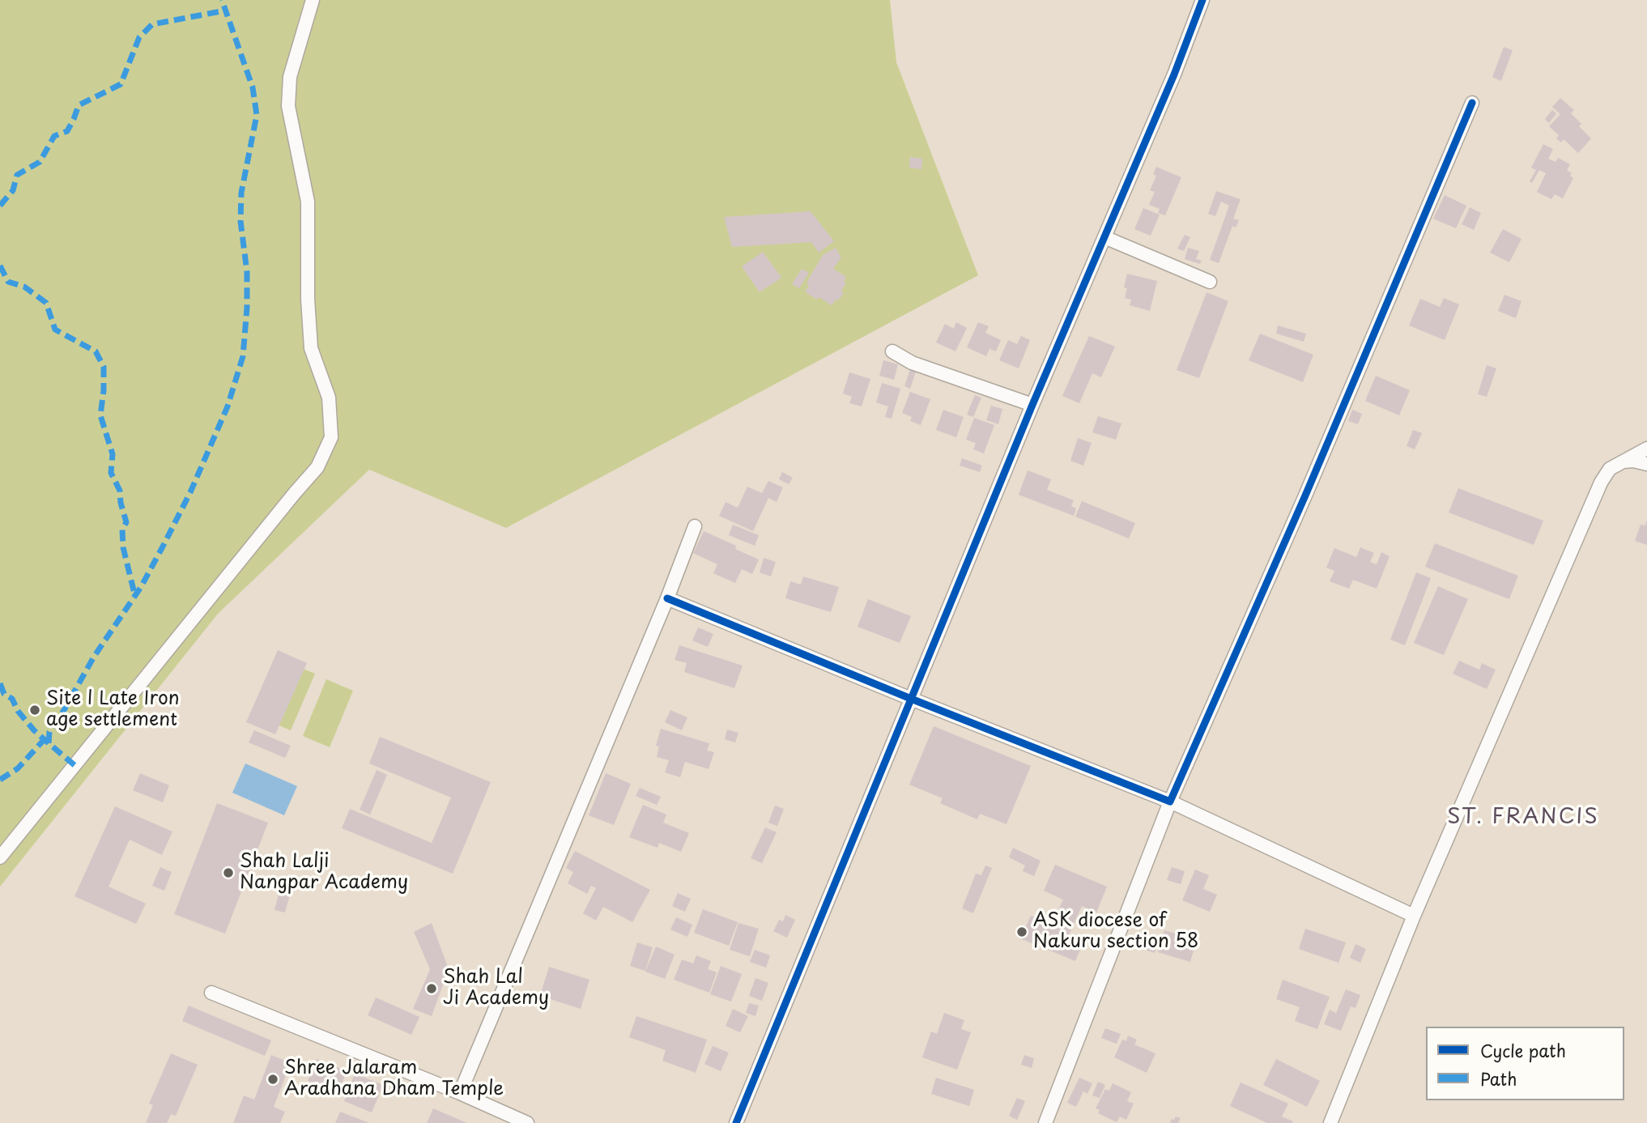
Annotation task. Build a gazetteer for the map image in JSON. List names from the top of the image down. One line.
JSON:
{"districts":["ST. FRANCIS"],"places":["Site I Late Iron age settlement","Shah Lalji Nangpar Academy","ASK diocese of Nakuru section 58","Shah Lal Ji Academy","Shree Jalaram Aradhana Dham Temple"],"legend":["Cycle path","Path"]}
